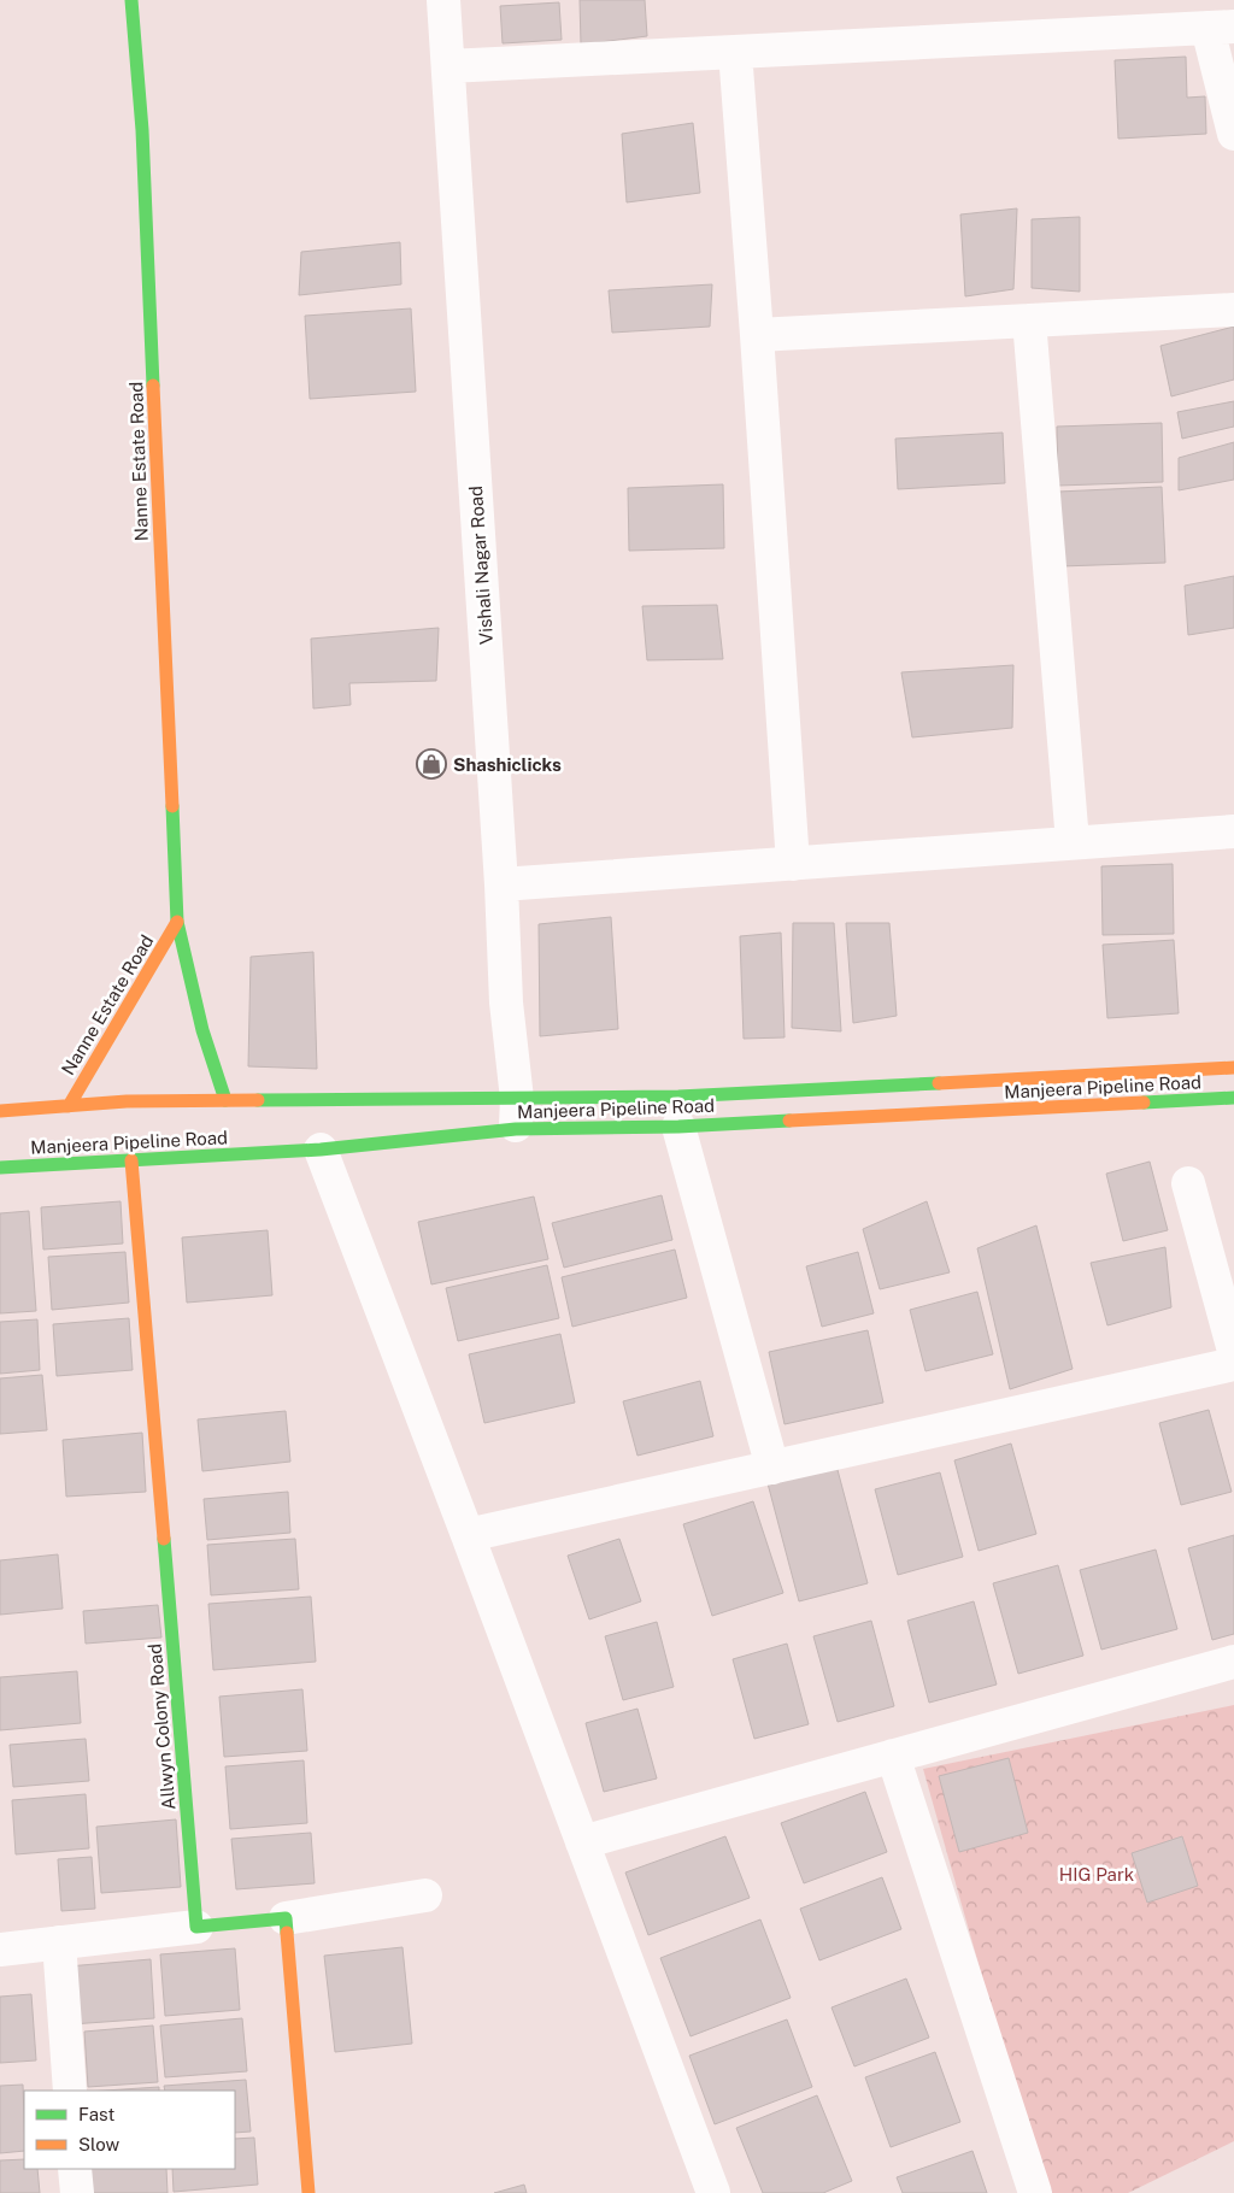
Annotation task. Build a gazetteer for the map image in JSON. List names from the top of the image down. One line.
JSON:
{"streets":{"main road":["Nanne Estate Road","Manjeera Pipeline Road","Allwyn Colony Road"],"street":["Vishali Nagar Road"]},"crossings":[["Nanne Estate Road","Manjeera Pipeline Road"],["Vishali Nagar Road","Manjeera Pipeline Road"],["Manjeera Pipeline Road","Allwyn Colony Road"]],"parks":["HIG Park"],"places":{"shop":["Shashiclicks"]},"legend":["Fast","Slow"]}
